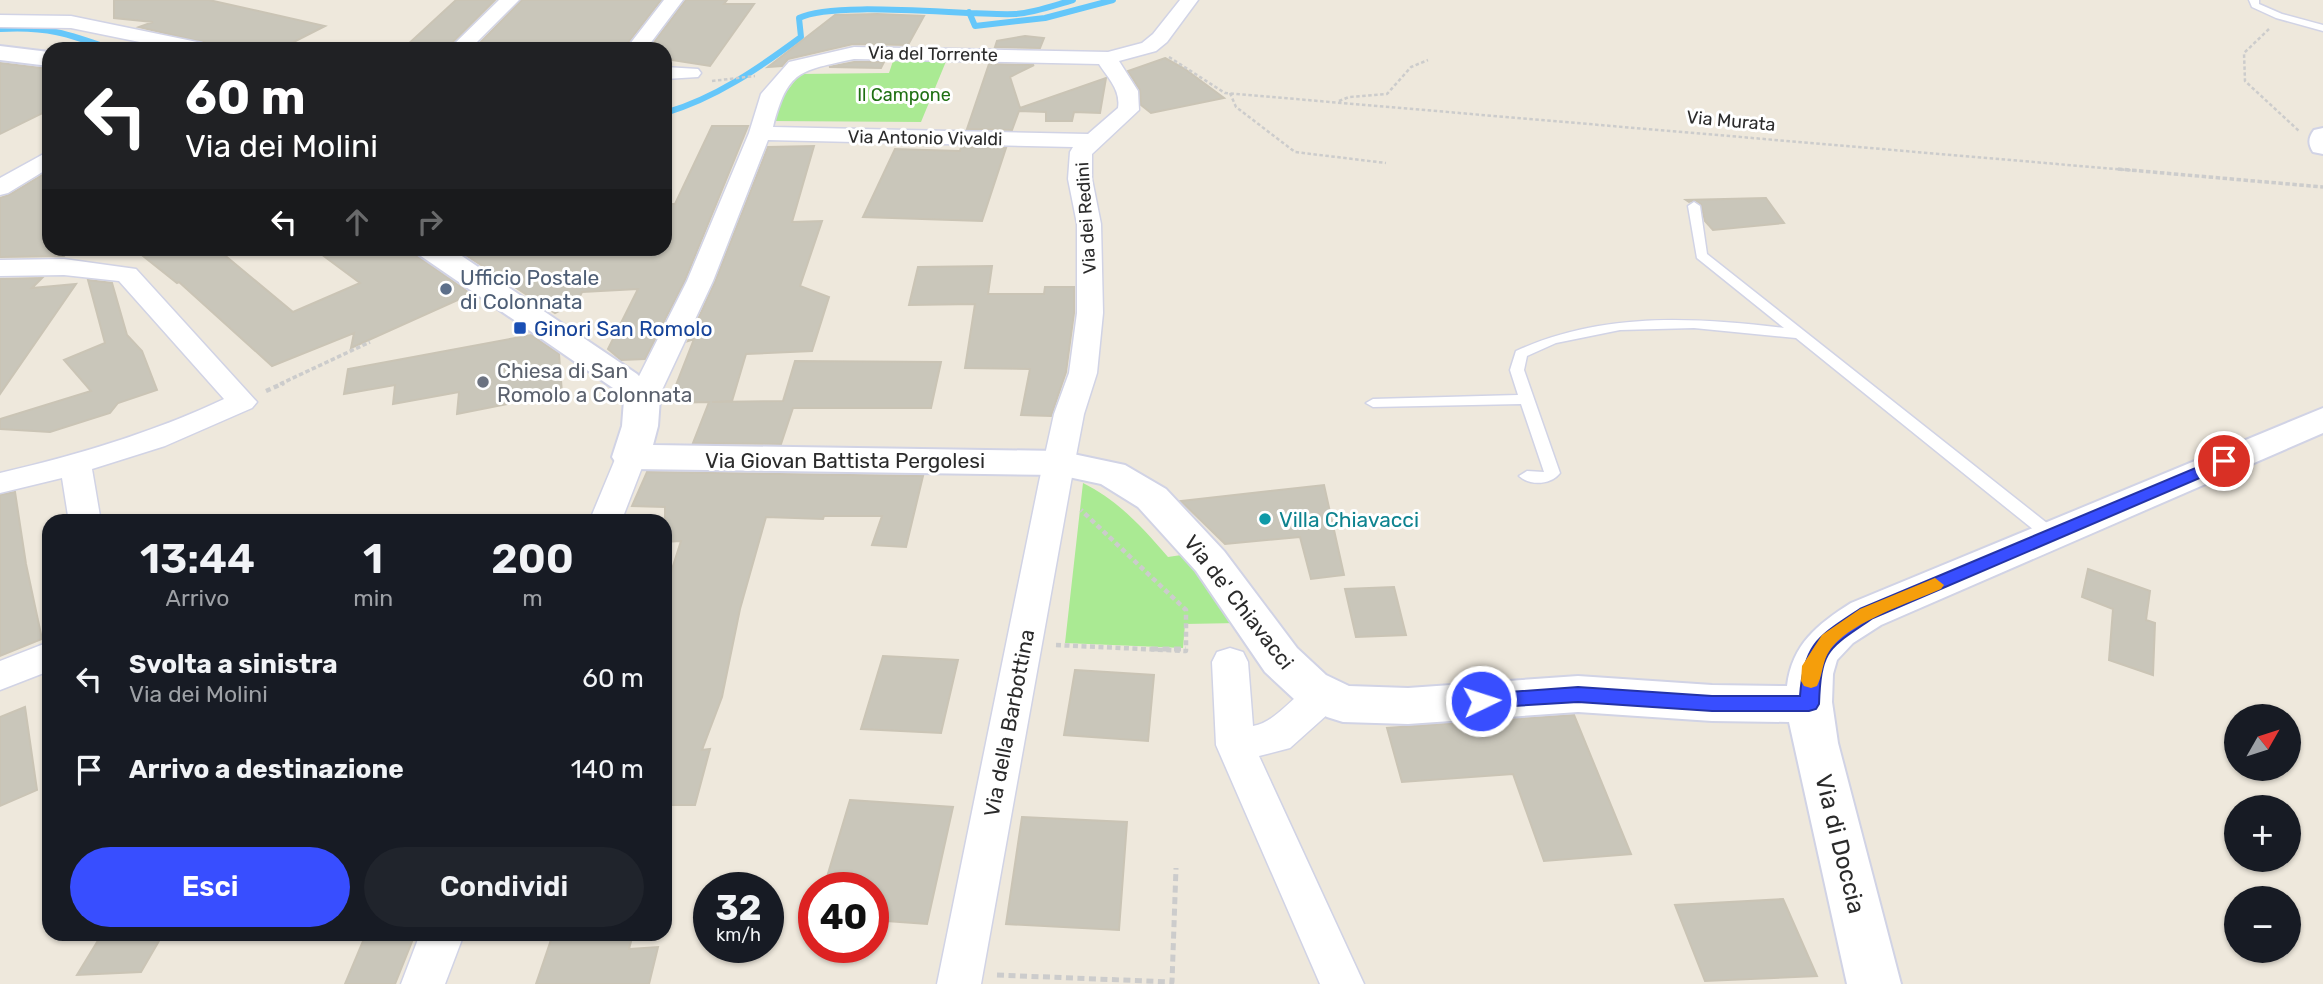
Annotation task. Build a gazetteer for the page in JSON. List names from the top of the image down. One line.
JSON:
{"streets":{"street":["Via del Torrente","Via Antonio Vivaldi","Via dei Redini","Via Giovan Battista Pergolesi","Via de' Chiavacci","Via della Barbottina","Via di Doccia"],"path":["Via Murata"]},"crossings":[["Via del Torrente","Via dei Redini"],["Via Antonio Vivaldi","Via dei Redini"],["Via dei Redini","Via Giovan Battista Pergolesi"],["Via dei Redini","Via de' Chiavacci"],["Via dei Redini","Via della Barbottina"],["Via Giovan Battista Pergolesi","Via de' Chiavacci"],["Via Giovan Battista Pergolesi","Via della Barbottina"],["Via de' Chiavacci","Via della Barbottina"],["Via de' Chiavacci","Via di Doccia"]],"parks":["Il Campone"],"places":{"other":["Ufficio Postale di Colonnata","Chiesa di San Romolo a Colonnata","Villa Chiavacci"],"transit":["Ginori San Romolo"]},"north":"top right","page":{"turn":["60 m","Via dei Molini"],"eta":["13:44","Arrivo","1","min","200","m"],"list":[{"name":"Svolta a sinistra","note":"Via dei Molini","value":"60 m"},{"name":"Arrivo a destinazione","value":"140 m"}],"map_buttons":["+","−"],"buttons":["Esci","Condividi"],"speed":"32 km/h","limit":"40"}}
